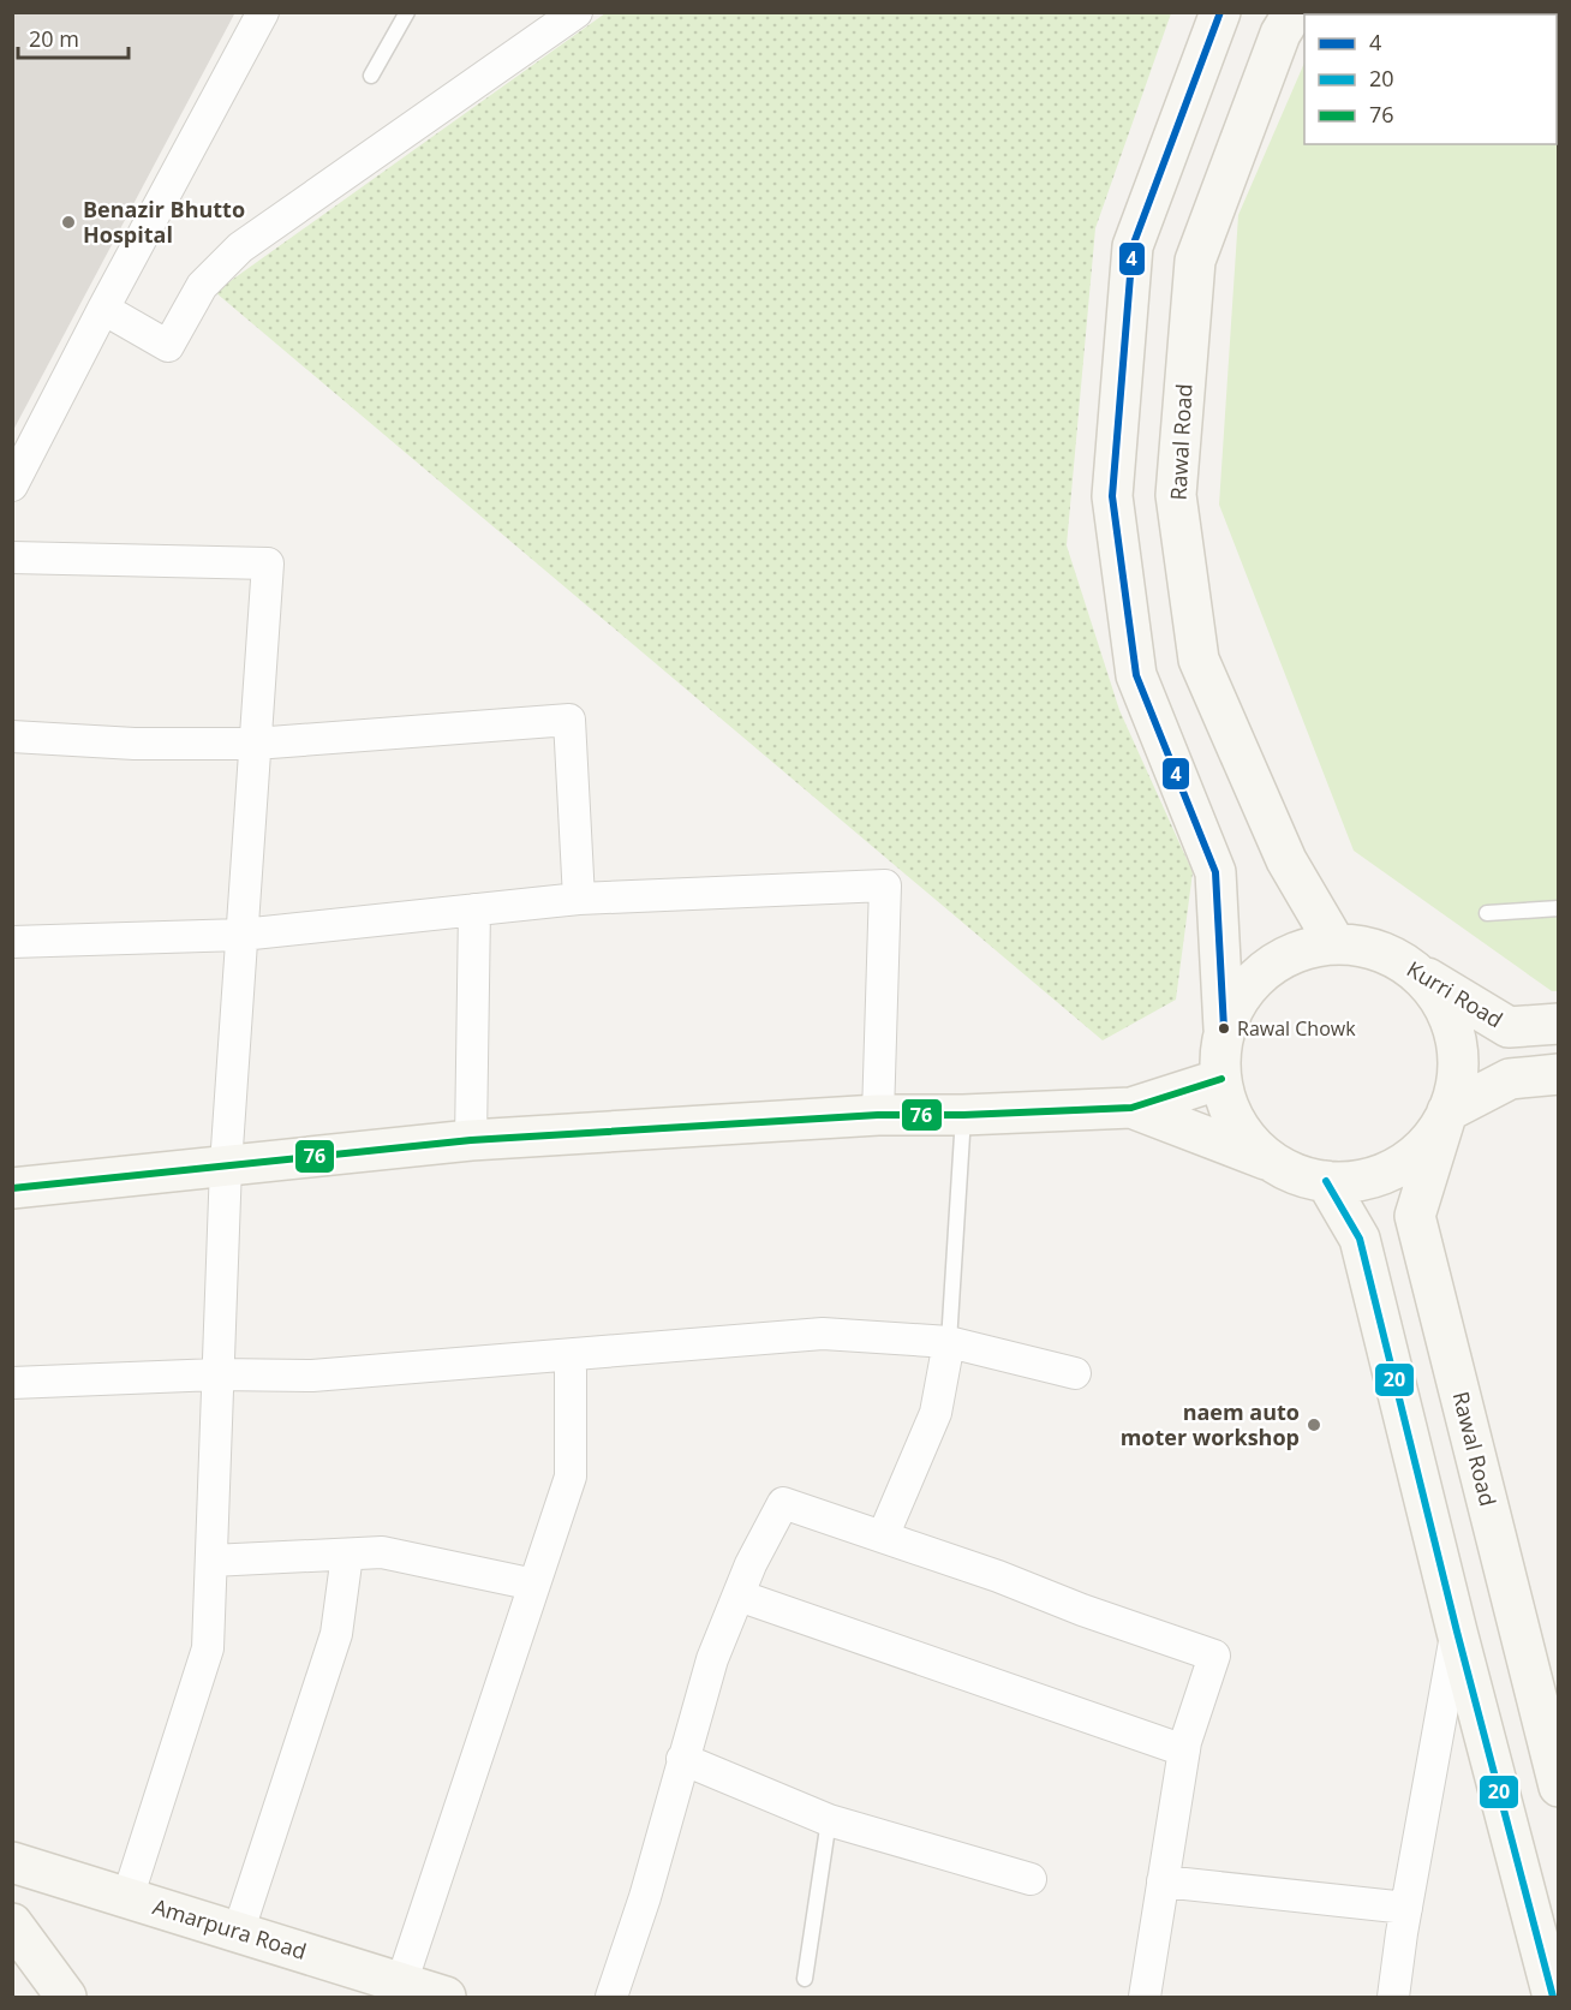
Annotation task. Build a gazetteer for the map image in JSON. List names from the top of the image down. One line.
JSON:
{"streets":{"main road":["Rawal Road","Kurri Road","Amarpura Road"]},"crossings":[["Rawal Road","Kurri Road"]],"places":["Benazir Bhutto Hospital","Rawal Chowk","naem auto moter workshop"],"lines":["transit line 4","transit line 76","transit line 20"],"legend":["4","20","76"],"scale_bar":"20 m"}
